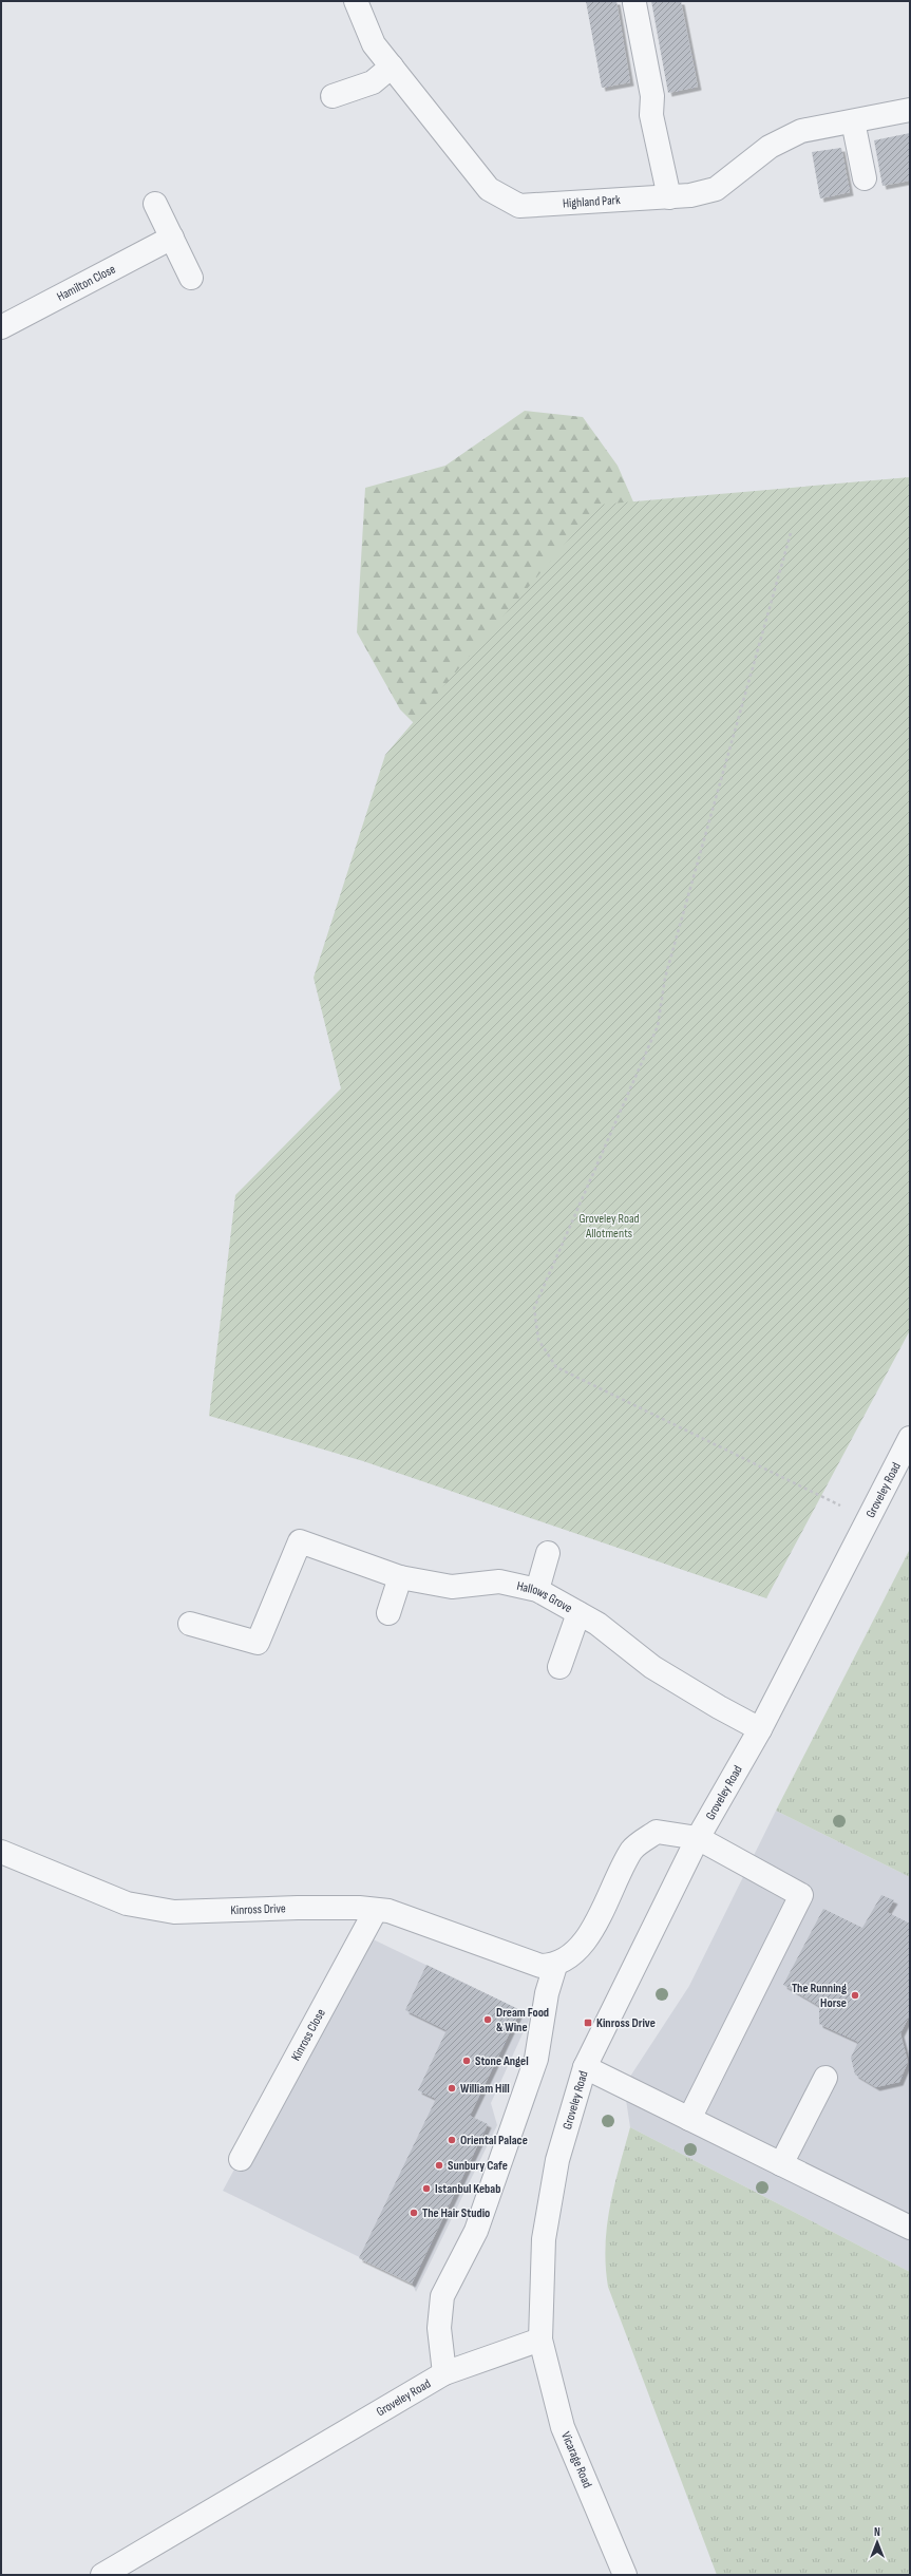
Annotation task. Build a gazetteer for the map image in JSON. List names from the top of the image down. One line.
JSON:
{"streets":{"street":["Highland Park","Hamilton Close","Groveley Road","Hallows Grove","Kinross Drive","Kinross Close","Vicarage Road"]},"crossings":[["Groveley Road","Hallows Grove"],["Groveley Road","Vicarage Road"],["Kinross Drive","Kinross Close"]],"parks":["Groveley Road Allotments"],"places":{"other":["The Running Horse","Dream Food & Wine","Stone Angel","William Hill","Oriental Palace","Sunbury Cafe","Istanbul Kebab","The Hair Studio"],"transit":["Kinross Drive"]},"north":"top"}
